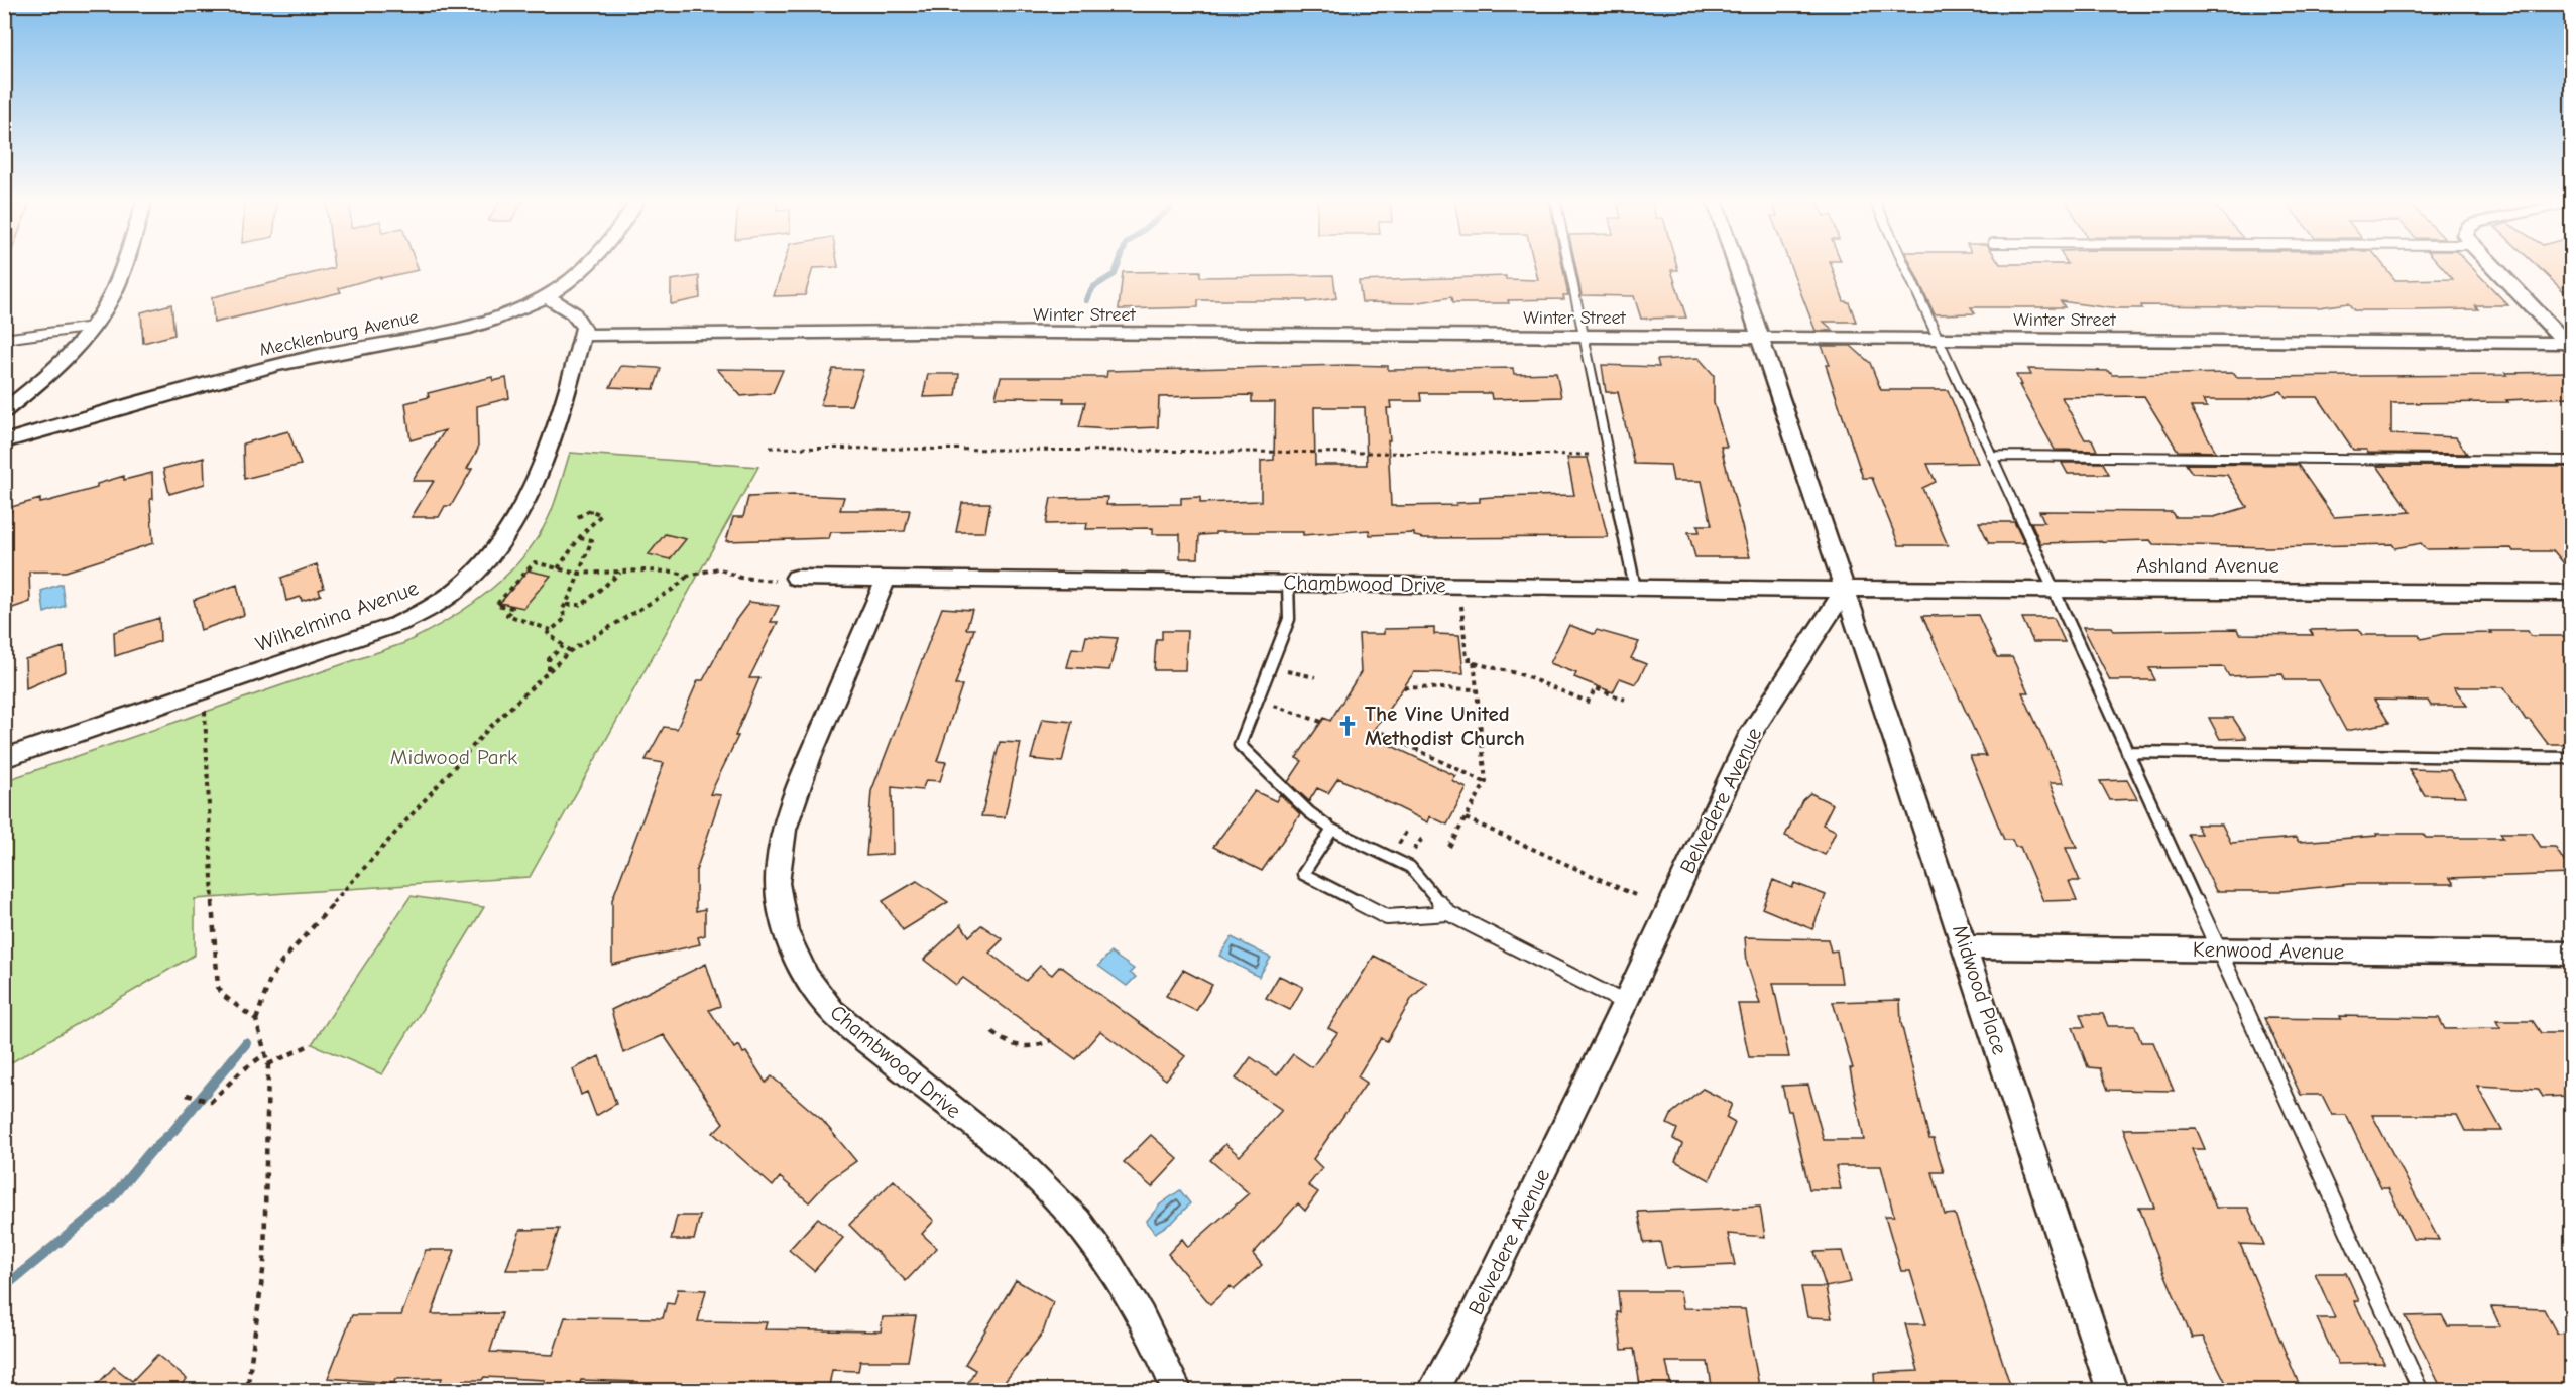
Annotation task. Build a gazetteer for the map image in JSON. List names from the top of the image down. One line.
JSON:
{"streets":{"street":["Winter Street","Mecklenburg Avenue","Ashland Avenue","Chambwood Drive","Wilhelmina Avenue","Belvedere Avenue","Kenwood Avenue","Midwood Place"]},"crossings":[["Winter Street","Wilhelmina Avenue"],["Ashland Avenue","Chambwood Drive"],["Ashland Avenue","Belvedere Avenue"],["Ashland Avenue","Midwood Place"],["Chambwood Drive","Belvedere Avenue"],["Chambwood Drive","Midwood Place"],["Belvedere Avenue","Midwood Place"],["Kenwood Avenue","Midwood Place"]],"parks":["Midwood Park"],"places":{"church":["The Vine United Methodist Church"]}}
